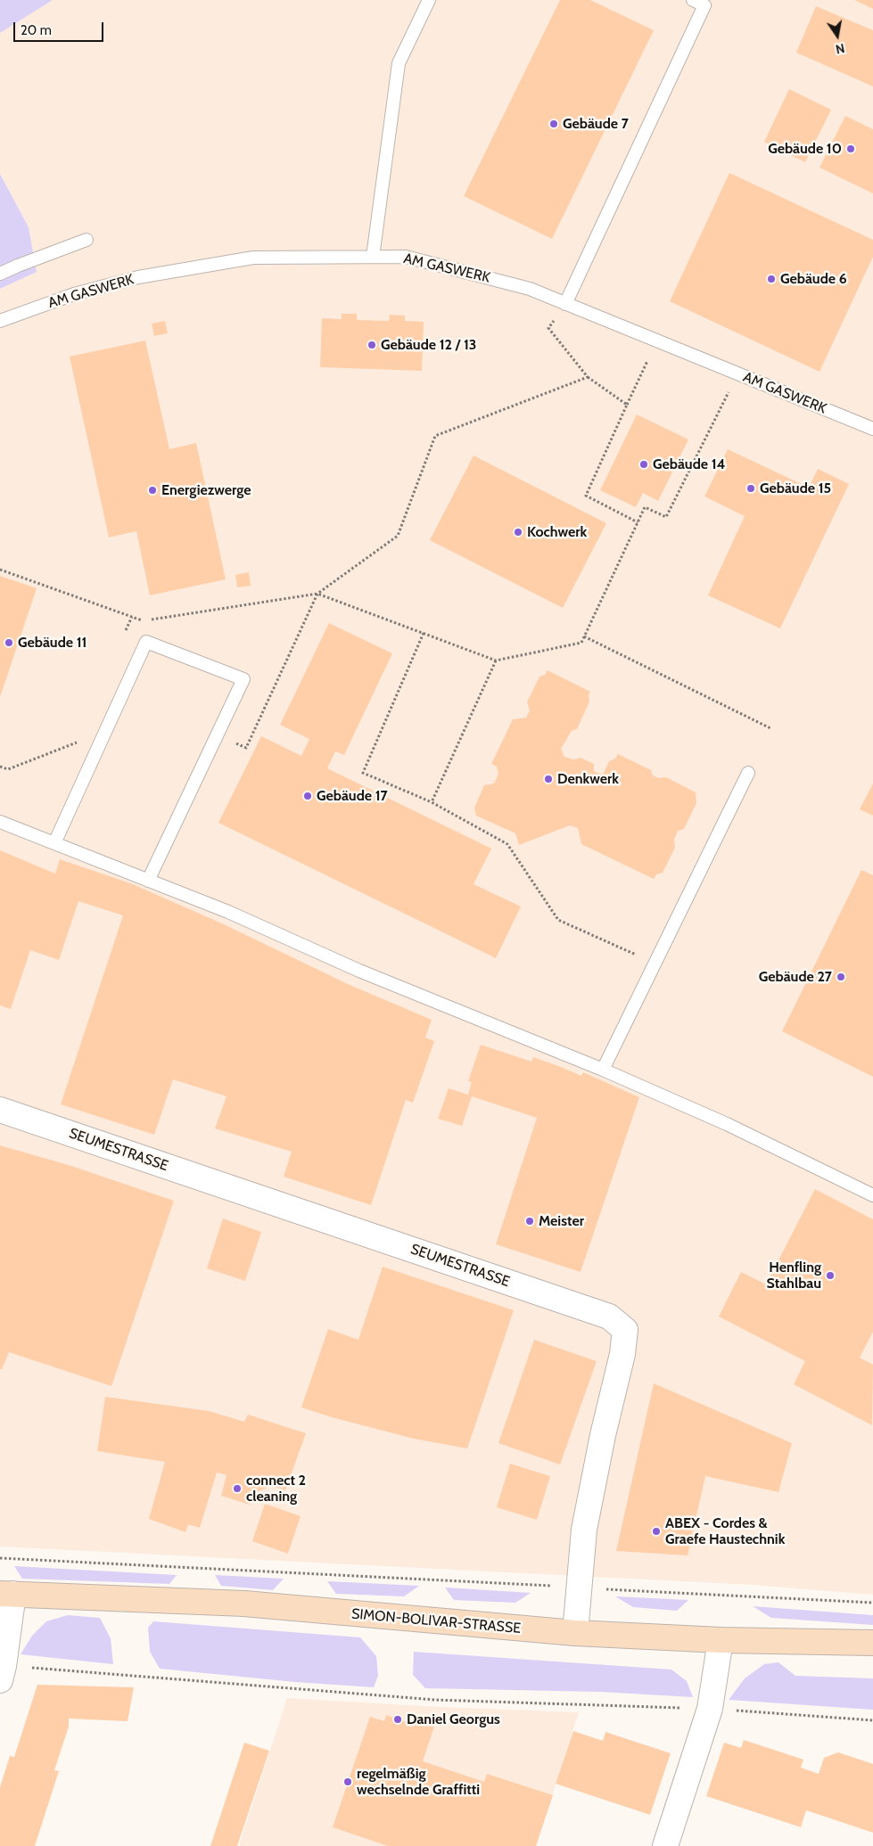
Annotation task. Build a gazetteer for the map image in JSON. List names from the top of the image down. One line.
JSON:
{"streets":{"street":["SEUMESTRASSE","SIMON-BOLIVAR-STRASSE"],"lane":["AM GASWERK"]},"crossings":[["SEUMESTRASSE","SIMON-BOLIVAR-STRASSE"]],"places":["Gebäude 7","Gebäude 10","Gebäude 6","Gebäude 12 / 13","Gebäude 14","Gebäude 15","Energiezwerge","Kochwerk","Gebäude 11","Denkwerk","Gebäude 17","Gebäude 27","Meister","Henfling Stahlbau","connect 2 cleaning","ABEX - Cordes & Graefe Haustechnik","Daniel Georgus","regelmäßig wechselnde Graffitti"],"scale_bar":"20 m","north":"bottom"}
